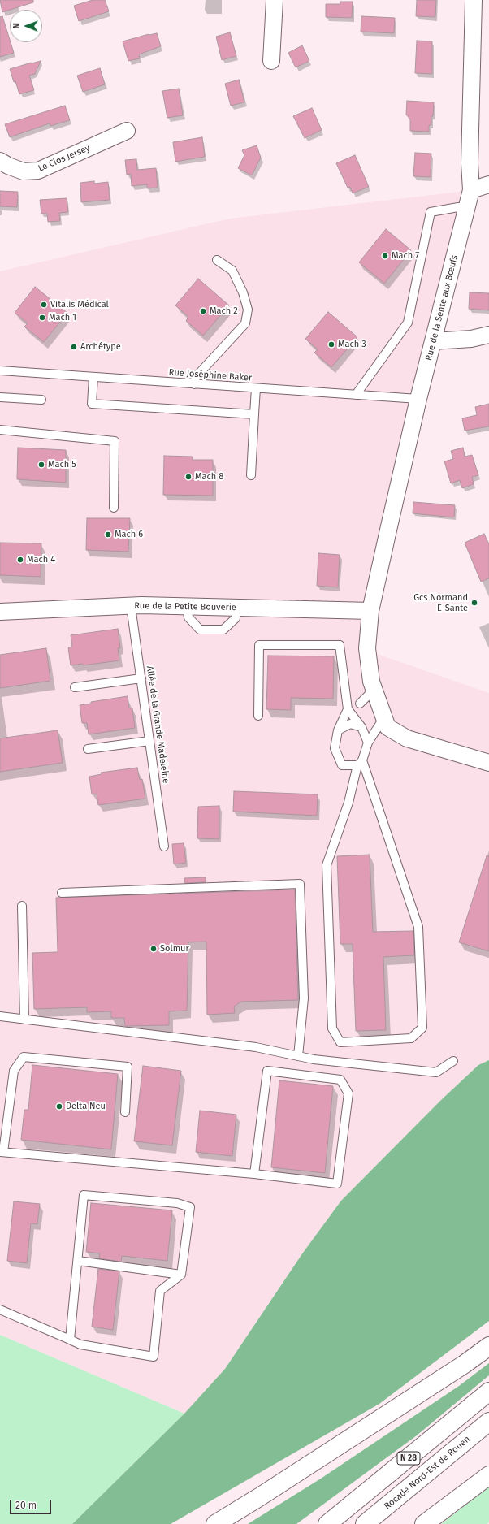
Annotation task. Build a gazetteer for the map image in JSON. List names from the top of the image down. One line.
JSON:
{"streets":{"main road":["N 28","Rocade Nord-Est de Rouen"],"street":["Le Clos Jersey","Rue de la Sente aux Bœufs","Rue de la Petite Bouverie"],"lane":["Rue Joséphine Baker","Allée de la Grande Madeleine"]},"crossings":[["Rue de la Sente aux Bœufs","Rue Joséphine Baker"],["Rue de la Sente aux Bœufs","Rue de la Petite Bouverie"],["Rue de la Petite Bouverie","Allée de la Grande Madeleine"]],"places":["Mach 7","Vitalis Médical","Mach 2","Mach 1","Mach 3","Archétype","Mach 5","Mach 8","Mach 6","Mach 4","Gcs Normand E-Sante","Solmur","Delta Neu"],"scale_bar":"20 m","north":"left"}
